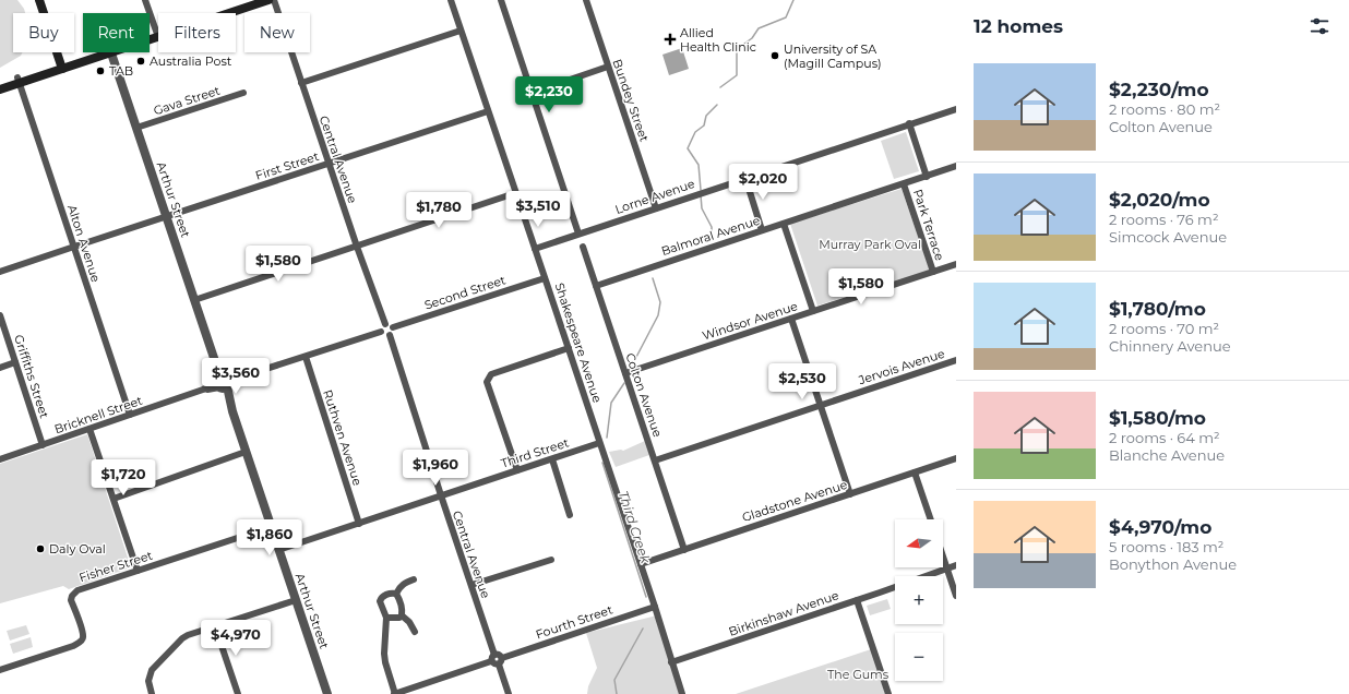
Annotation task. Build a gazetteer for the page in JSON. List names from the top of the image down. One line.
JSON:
{"streets":{"street":["Gava Street","Bundey Street","Central Avenue","First Street","Lorne Avenue","Arthur Street","Park Terrace","Balmoral Avenue","Alton Avenue","Second Street","Windsor Avenue","Shakespeare Avenue","Jervois Avenue","Griffiths Street","Colton Avenue","Bricknell Street","Ruthven Avenue","Third Street","Gladstone Avenue","Fisher Street","Birkinshaw Avenue","Fourth Street"]},"crossings":[["Gava Street","Arthur Street"],["Bundey Street","Lorne Avenue"],["Central Avenue","First Street"],["Central Avenue","Second Street"],["Central Avenue","Third Street"],["First Street","Arthur Street"],["First Street","Alton Avenue"],["First Street","Shakespeare Avenue"],["Lorne Avenue","Shakespeare Avenue"],["Arthur Street","Bricknell Street"],["Arthur Street","Third Street"],["Arthur Street","Fisher Street"],["Park Terrace","Balmoral Avenue"],["Park Terrace","Windsor Avenue"],["Balmoral Avenue","Colton Avenue"],["Alton Avenue","Bricknell Street"],["Second Street","Shakespeare Avenue"],["Windsor Avenue","Colton Avenue"],["Shakespeare Avenue","Third Street"],["Shakespeare Avenue","Gladstone Avenue"],["Shakespeare Avenue","Birkinshaw Avenue"],["Shakespeare Avenue","Fourth Street"],["Jervois Avenue","Colton Avenue"],["Griffiths Street","Bricknell Street"],["Colton Avenue","Gladstone Avenue"],["Ruthven Avenue","Third Street"]],"water":["Third Creek"],"parks":["Murray Park Oval","The Gums"],"places":{"health":["Allied Health Clinic"],"other":["University of SA (Magill Campus)","Australia Post","TAB","Daly Oval"]},"north":"left","page":{"heading":"12 homes","chip":["Buy","Rent","Filters","New"],"list":[{"name":"$2,230/mo","note":"2 rooms · 80 m² · Colton Avenue"},{"name":"$2,020/mo","note":"2 rooms · 76 m² · Simcock Avenue"},{"name":"$1,780/mo","note":"2 rooms · 70 m² · Chinnery Avenue"},{"name":"$1,580/mo","note":"2 rooms · 64 m² · Blanche Avenue"},{"name":"$4,970/mo","note":"5 rooms · 183 m² · Bonython Avenue"}],"price":["$2,230","$2,020","$3,510","$1,780","$1,580","$1,580","$3,560","$2,530","$1,960","$1,720","$1,860","$4,970"],"map_buttons":["+","−"]}}
